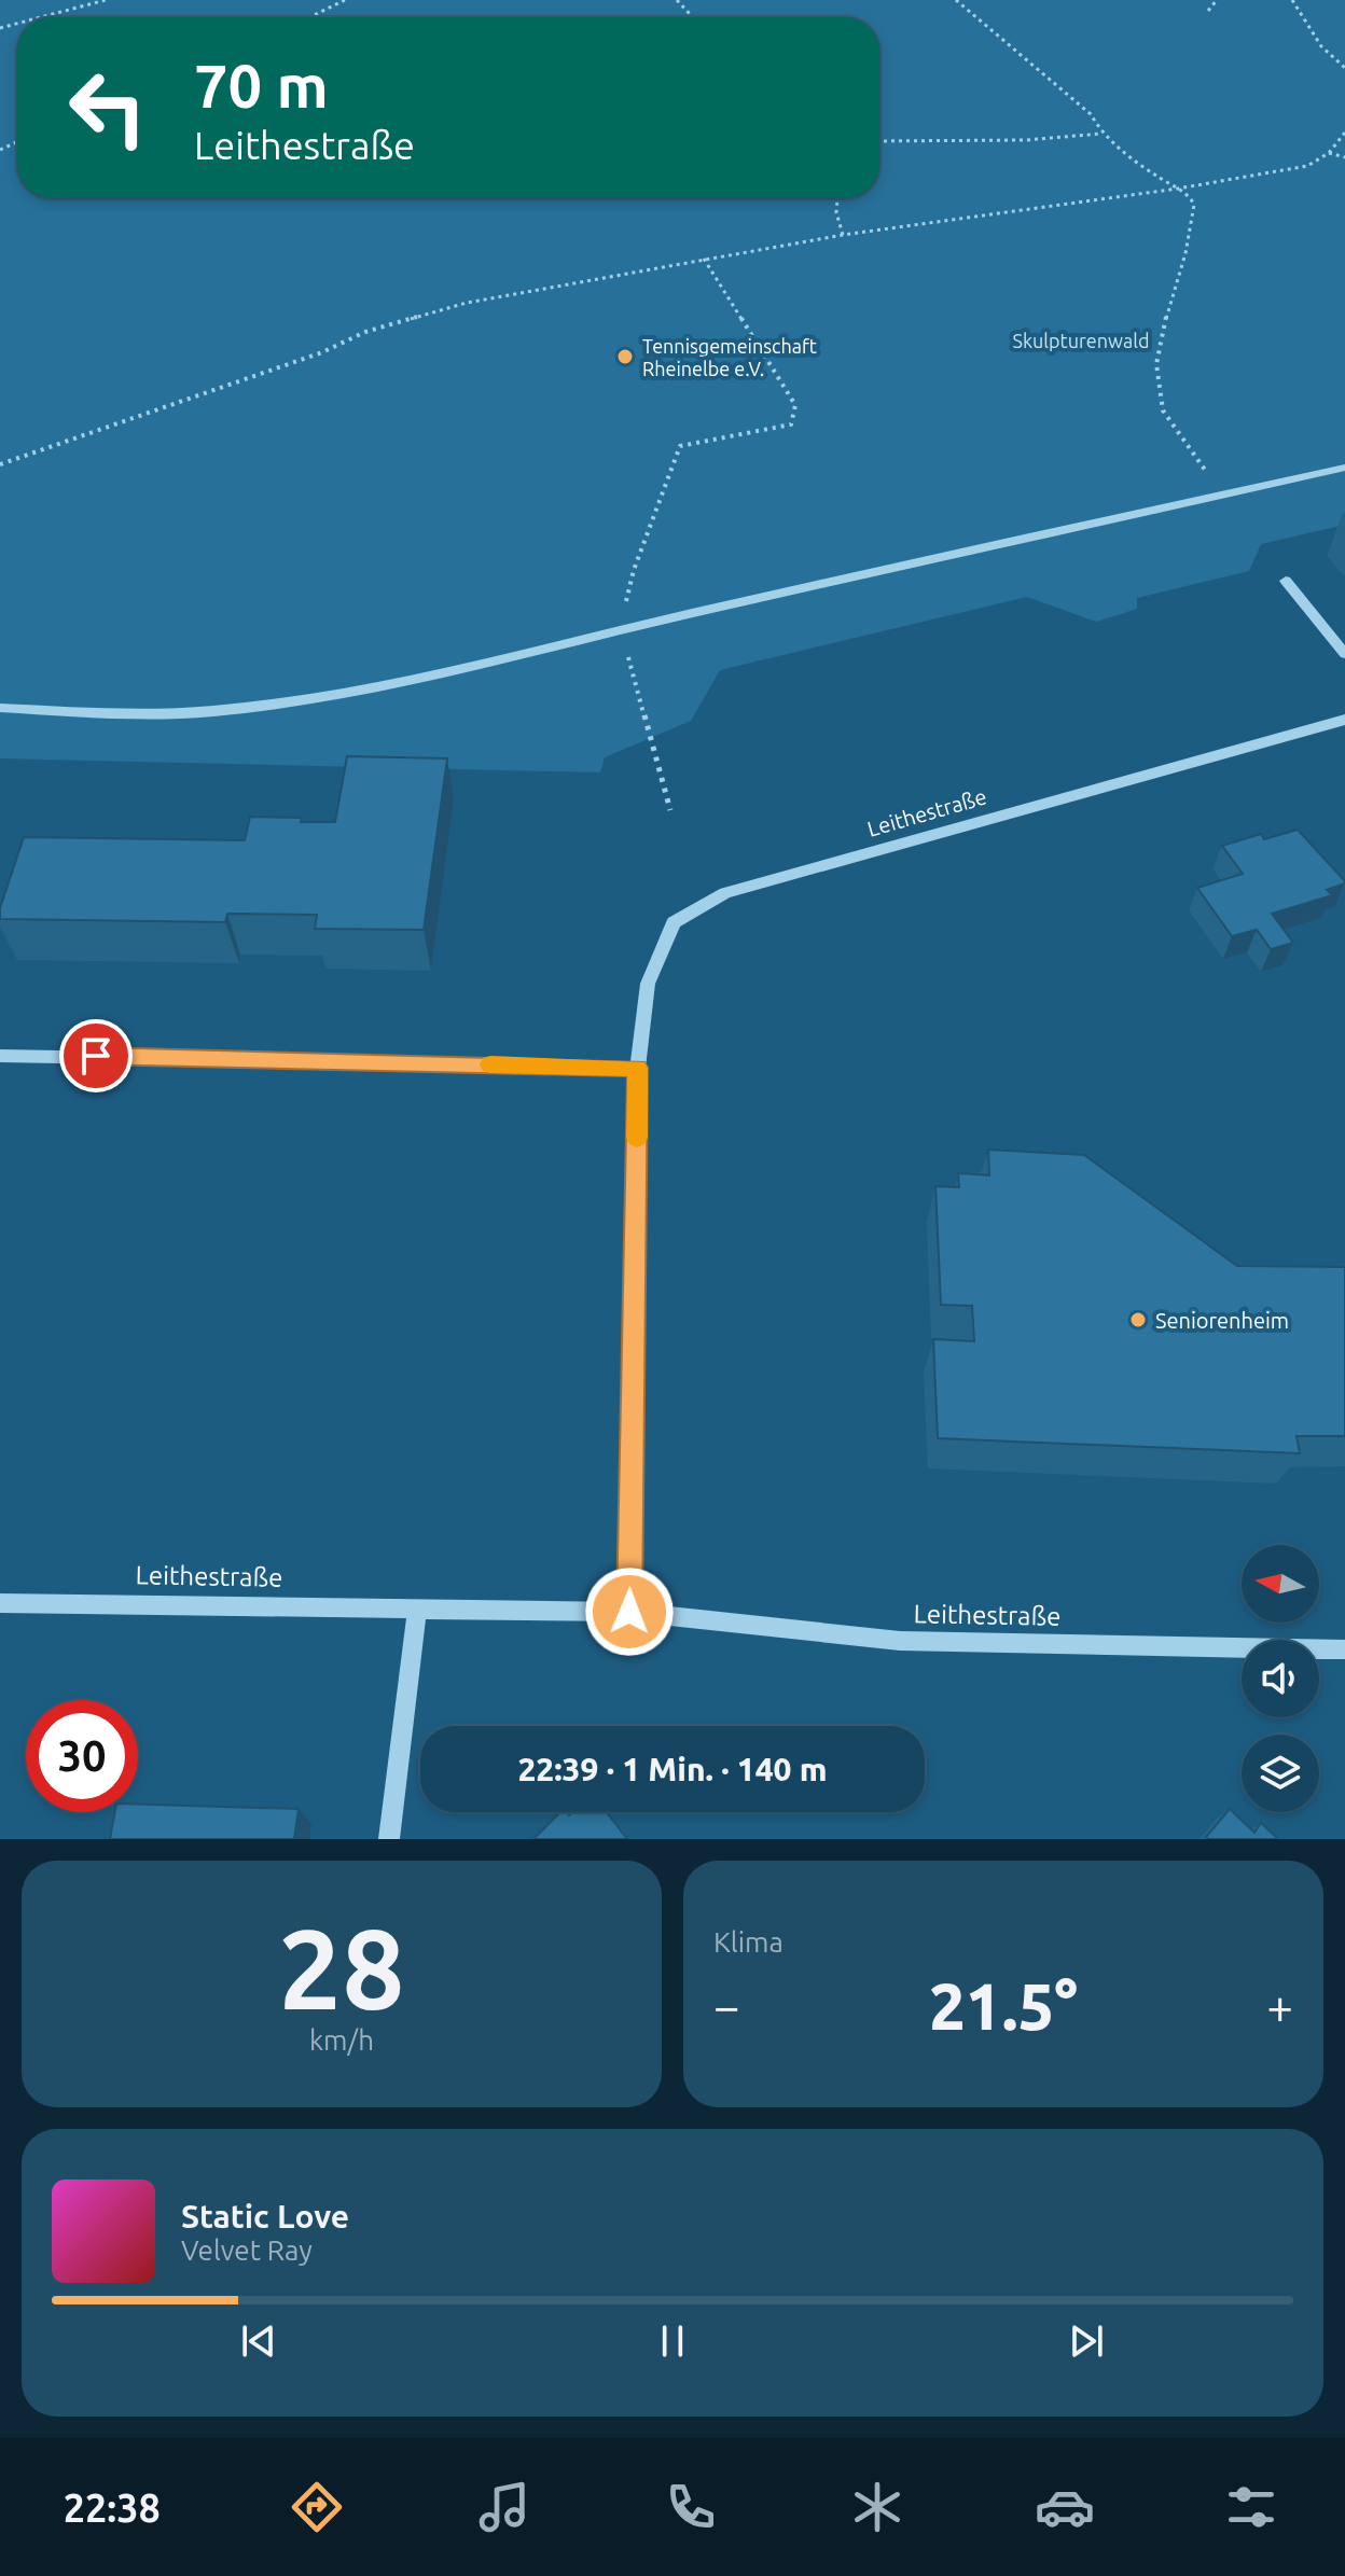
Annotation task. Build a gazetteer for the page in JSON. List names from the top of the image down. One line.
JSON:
{"streets":{"street":["Leithestraße"]},"parks":["Skulpturenwald"],"places":["Tennisgemeinschaft Rheinelbe e.V.","Seniorenheim"],"north":"left","page":{"turn":["70 m","Leithestraße"],"limit":"30","trip":"22:39 · 1 Min. · 140 m","tile":[["28","km/h"],"Klima"],"heat":["−","21.5°","+"],"song":["Static Love","Velvet Ray"],"tabs":"22:38"}}
